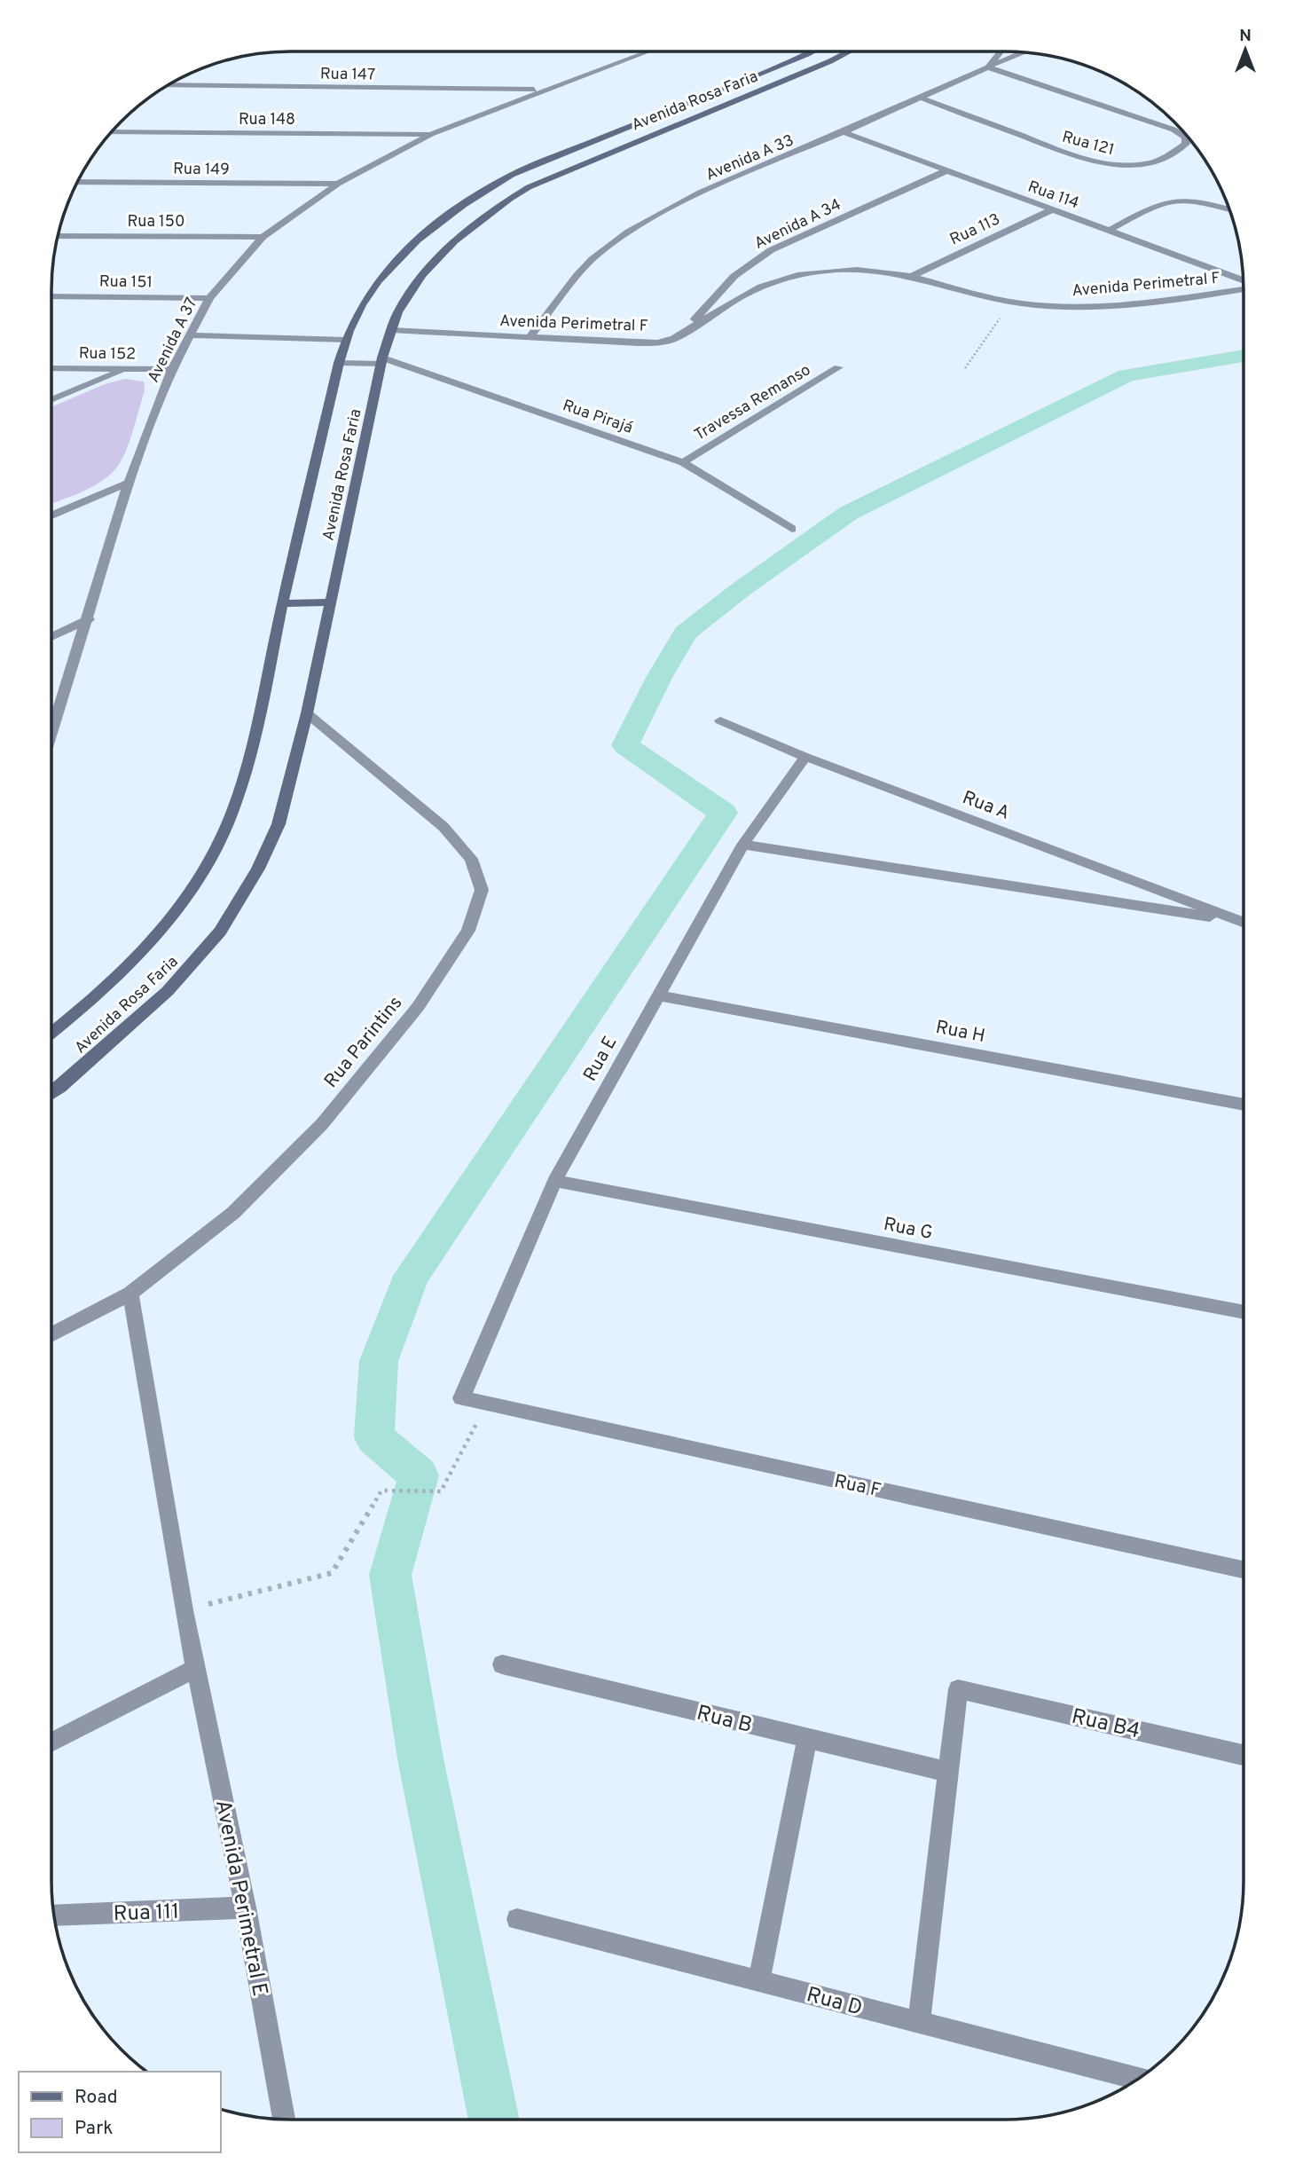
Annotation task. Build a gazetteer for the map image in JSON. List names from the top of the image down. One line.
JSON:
{"streets":{"street":["Rua 147","Avenida Rosa Faria","Rua 148","Rua 121","Avenida A 33","Rua 149","Rua 114","Rua 150","Avenida A 34","Rua 113","Rua 151","Avenida Perimetral F","Avenida A 37","Rua 152","Travessa Remanso","Rua Pirajá","Rua A","Rua H","Rua Parintins","Rua E","Rua G","Rua F","Rua B","Rua B4","Avenida Perimetral E","Rua 111","Rua D"]},"crossings":[["Rua 147","Avenida A 37"],["Avenida Rosa Faria","Avenida Perimetral F"],["Avenida Rosa Faria","Rua Pirajá"],["Avenida Rosa Faria","Rua Parintins"],["Rua 148","Avenida A 37"],["Rua 121","Avenida A 33"],["Avenida A 33","Rua 114"],["Avenida A 33","Avenida Perimetral F"],["Rua 149","Avenida A 37"],["Rua 114","Avenida A 34"],["Rua 114","Rua 113"],["Rua 150","Avenida A 37"],["Avenida A 34","Avenida Perimetral F"],["Rua 113","Avenida Perimetral F"],["Rua 151","Avenida A 37"],["Avenida A 37","Rua 152"],["Travessa Remanso","Rua Pirajá"],["Rua A","Rua E"],["Rua H","Rua E"],["Rua Parintins","Avenida Perimetral E"],["Rua E","Rua G"],["Rua E","Rua F"],["Rua B","Rua B4"],["Avenida Perimetral E","Rua 111"]],"legend":["Road","Park"],"north":"top"}
